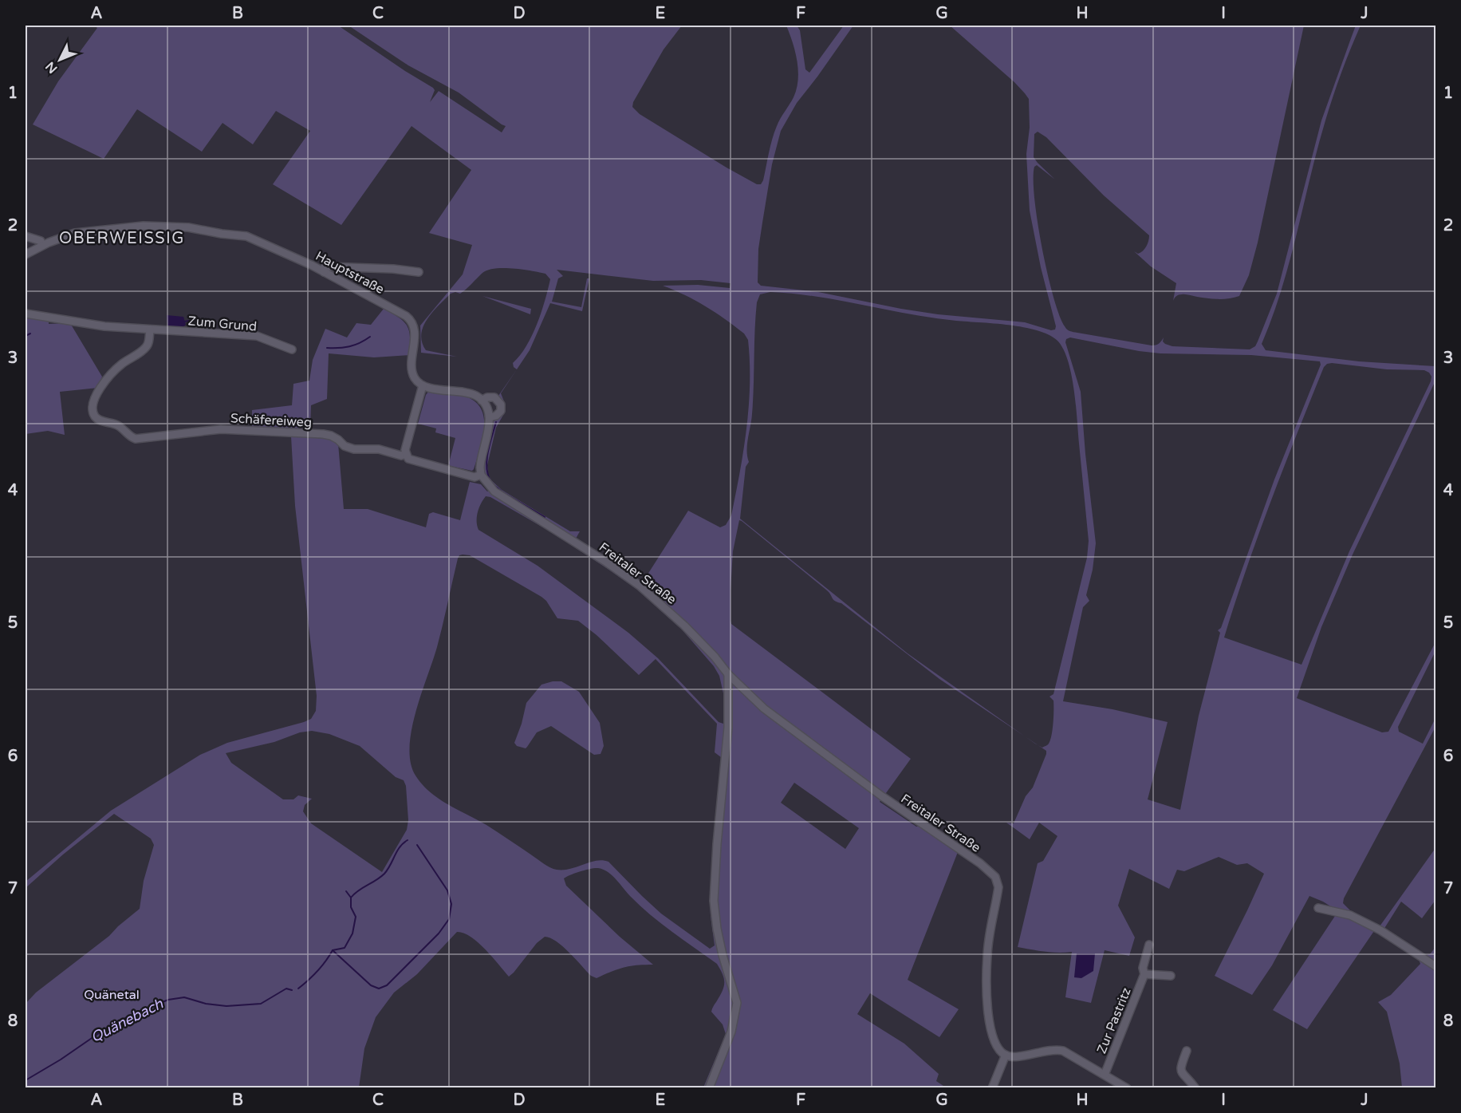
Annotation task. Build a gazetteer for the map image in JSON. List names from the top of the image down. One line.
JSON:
{"streets":{"street":["Hauptstraße","Zum Grund","Schäfereiweg","Freitaler Straße","Zur Pastritz"]},"crossings":[["Zum Grund","Schäfereiweg"],["Schäfereiweg","Freitaler Straße"]],"districts":["OBERWEISSIG"],"water":["Quänebach"],"parks":["Quänetal"],"north":"bottom left","grid":{"columns":["A","B","C","D","E","F","G","H","I","J"],"rows":["1","2","3","4","5","6","7","8"]}}
